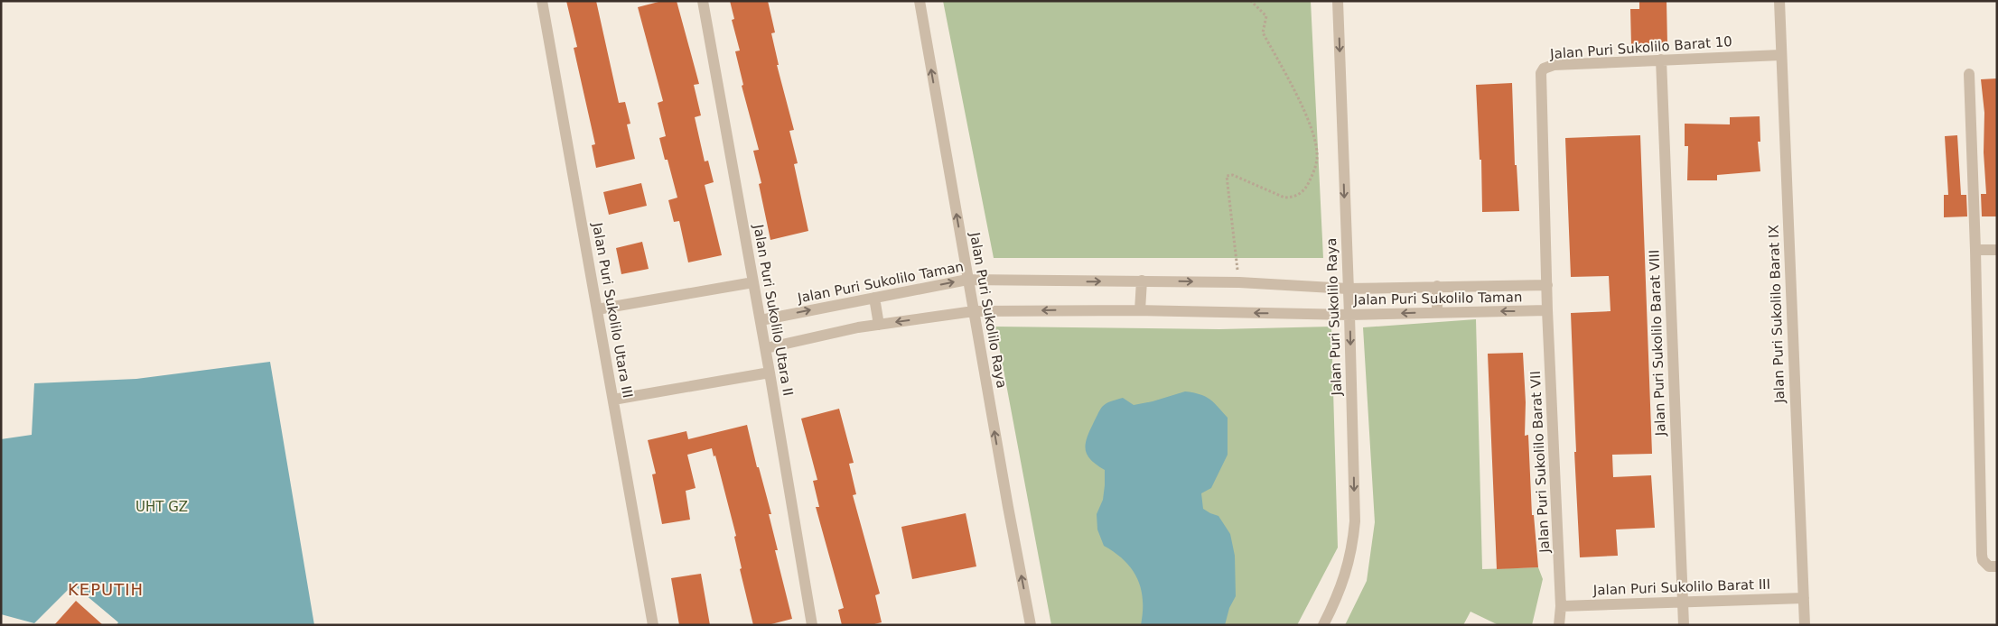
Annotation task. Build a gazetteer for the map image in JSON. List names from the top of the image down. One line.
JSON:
{"streets":{"street":["Jalan Puri Sukolilo Barat 10","Jalan Puri Sukolilo Taman","Jalan Puri Sukolilo Utara III","Jalan Puri Sukolilo Utara II","Jalan Puri Sukolilo Raya","Jalan Puri Sukolilo Barat IX","Jalan Puri Sukolilo Barat VIII","Jalan Puri Sukolilo Barat VII","Jalan Puri Sukolilo Barat III"]},"crossings":[["Jalan Puri Sukolilo Barat 10","Jalan Puri Sukolilo Taman"],["Jalan Puri Sukolilo Barat 10","Jalan Puri Sukolilo Barat IX"],["Jalan Puri Sukolilo Barat 10","Jalan Puri Sukolilo Barat VIII"],["Jalan Puri Sukolilo Barat 10","Jalan Puri Sukolilo Barat VII"],["Jalan Puri Sukolilo Taman","Jalan Puri Sukolilo Utara II"],["Jalan Puri Sukolilo Taman","Jalan Puri Sukolilo Raya"],["Jalan Puri Sukolilo Taman","Jalan Puri Sukolilo Barat VII"],["Jalan Puri Sukolilo Barat IX","Jalan Puri Sukolilo Barat III"],["Jalan Puri Sukolilo Barat VIII","Jalan Puri Sukolilo Barat III"],["Jalan Puri Sukolilo Barat VII","Jalan Puri Sukolilo Barat III"]],"districts":["KEPUTIH"],"parks":["UHT GZ"]}
